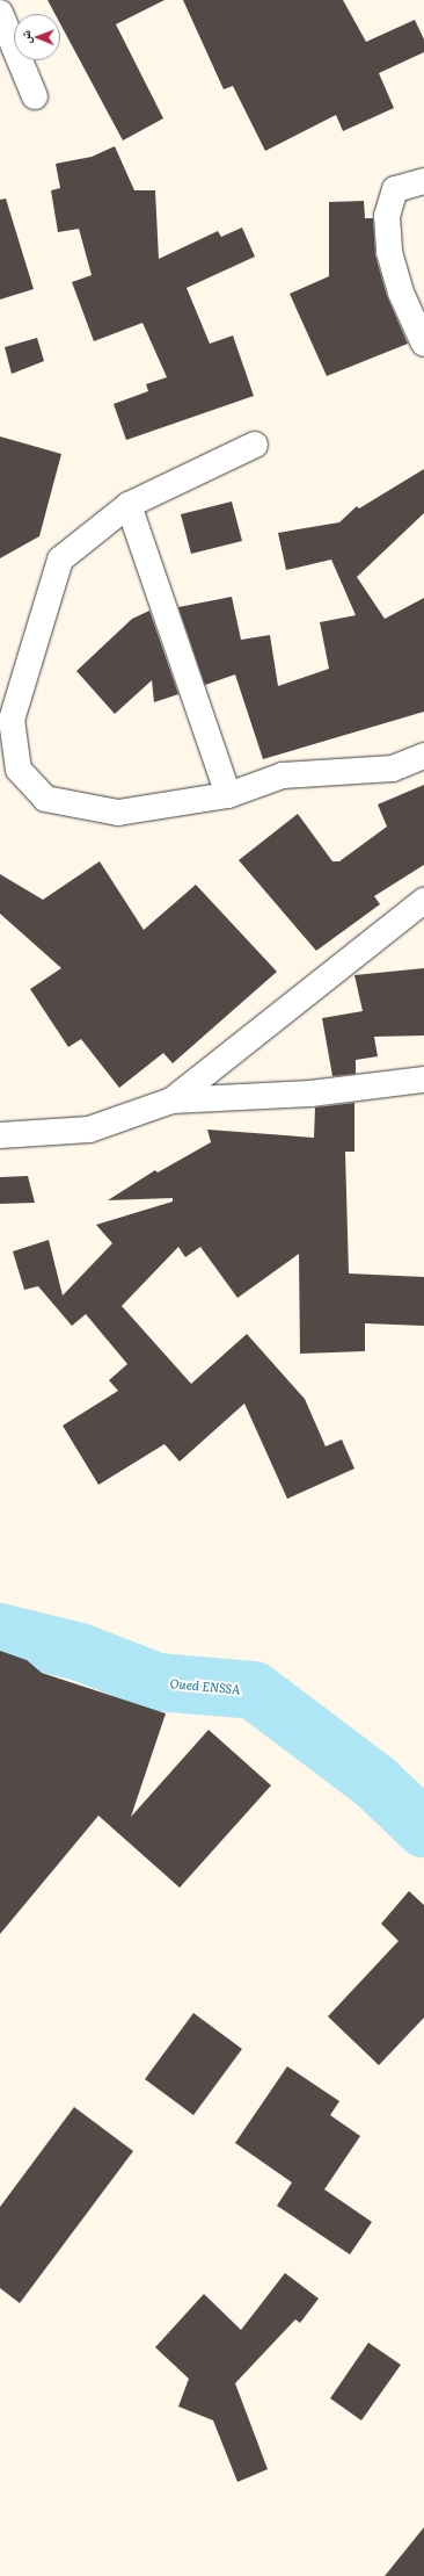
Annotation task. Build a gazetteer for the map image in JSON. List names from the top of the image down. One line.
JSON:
{"water":["Oued ENSSA"],"north":"left"}
